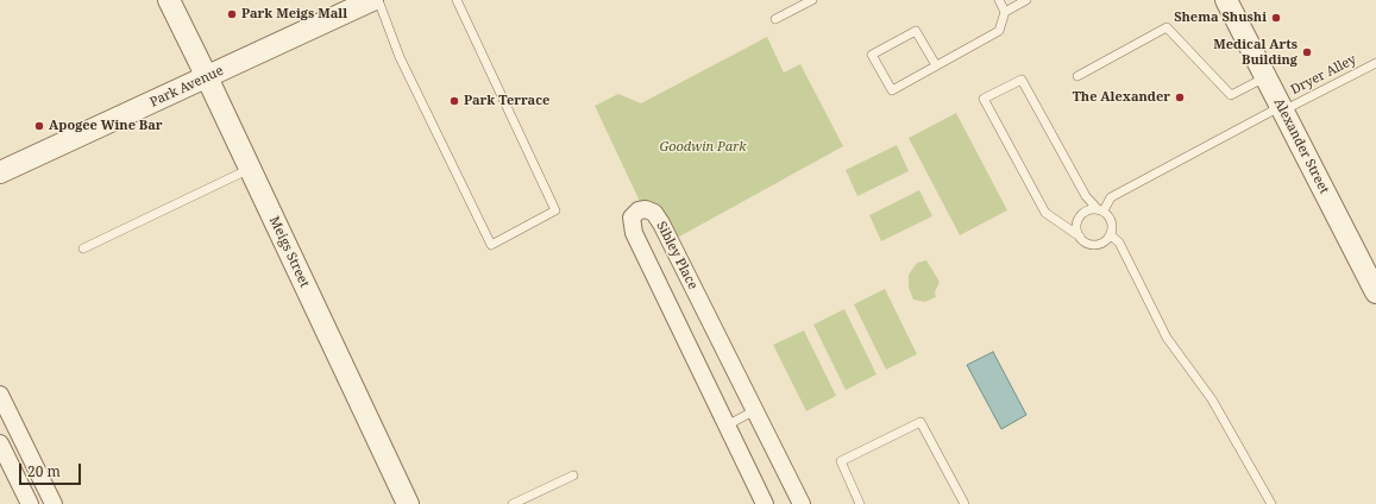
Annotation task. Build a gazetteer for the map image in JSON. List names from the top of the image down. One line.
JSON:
{"streets":{"street":["Park Avenue","Alexander Street","Meigs Street","Sibley Place"],"lane":["Dryer Alley"]},"crossings":[["Dryer Alley","Alexander Street"],["Park Avenue","Meigs Street"]],"parks":["Goodwin Park"],"places":["Park Meigs Mall","Shema Shushi","Medical Arts Building","The Alexander","Park Terrace","Apogee Wine Bar"],"scale_bar":"20 m"}
